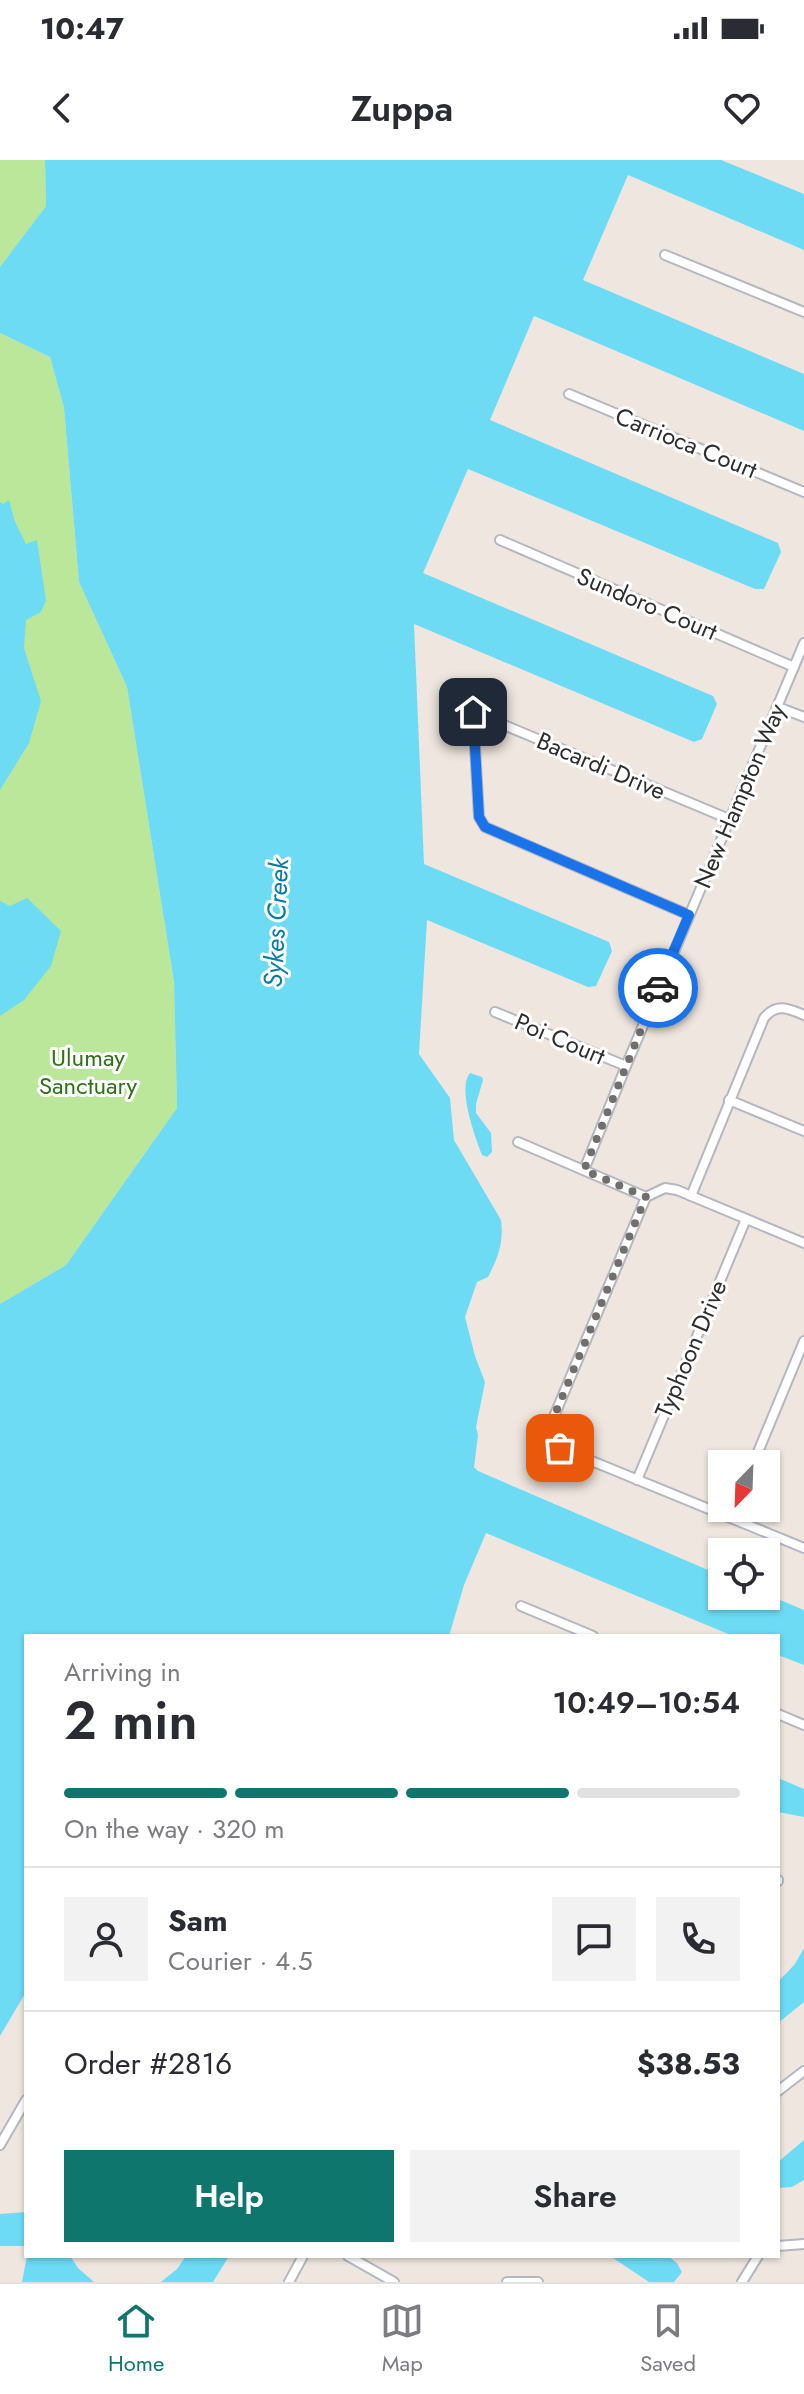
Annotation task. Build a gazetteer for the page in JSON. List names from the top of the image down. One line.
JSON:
{"streets":{"street":["Carrioca Court","Sundoro Court","Bacardi Drive","New Hampton Way","Poi Court","Typhoon Drive"]},"crossings":[["Sundoro Court","New Hampton Way"],["Bacardi Drive","New Hampton Way"],["New Hampton Way","Poi Court"]],"water":["Sykes Creek"],"parks":["Ulumay Sanctuary"],"north":"bottom left","page":{"status":"10:47","header":"Zuppa","heading":["2 min","Arriving in","10:49–10:54"],"panel":["Sam","Courier · 4.5","Order #2816","$38.53"],"bar":"On the way · 320 m","buttons":["Help","Share"],"tabs":["Home","Map","Saved"]}}
